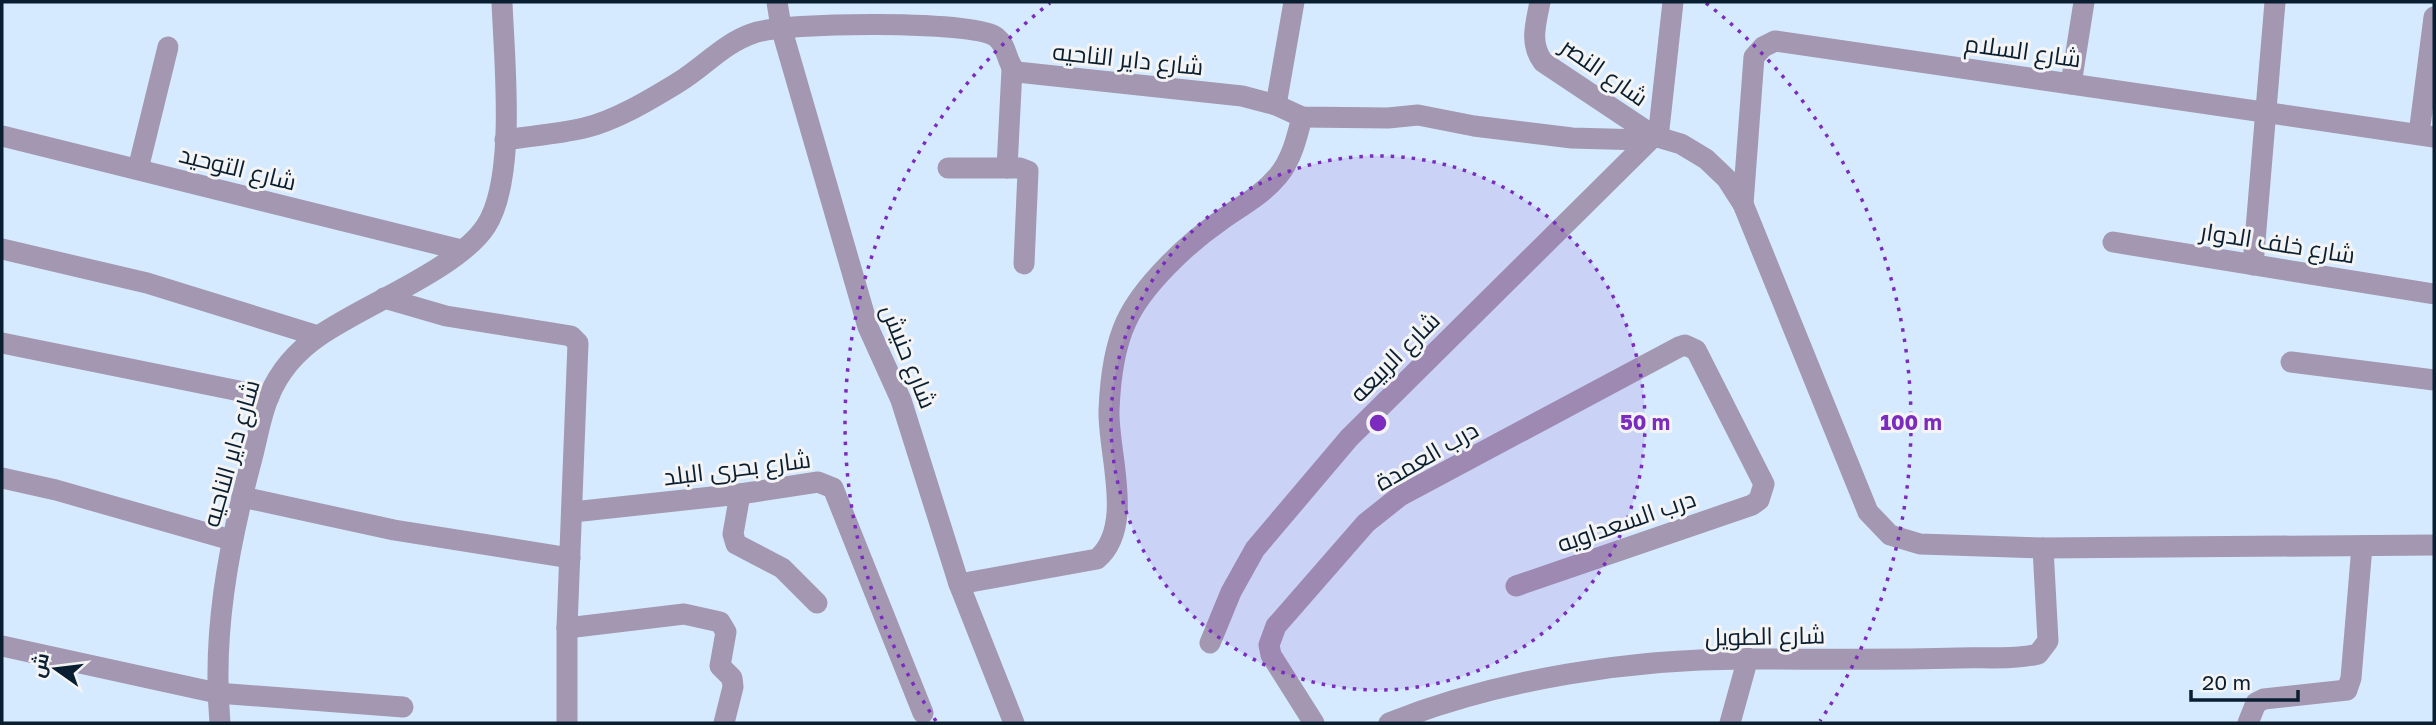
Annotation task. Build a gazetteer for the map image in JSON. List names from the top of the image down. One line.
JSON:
{"streets":{"street":["شارع السلام","شارع داير الناحيه","شارع النصر","شارع التوحيد","شارع خلف الدوار","شارع حنيش","شارع الربيعه","درب العمدة","شارع بحرى البلد","درب السعداويه","شارع الطويل"]},"crossings":[["شارع داير الناحيه","شارع النصر"],["شارع داير الناحيه","شارع التوحيد"],["شارع داير الناحيه","شارع الربيعه"],["شارع النصر","شارع الربيعه"],["درب العمدة","درب السعداويه"]],"scale_bar":"20 m","north":"left","rings":["50 m","100 m"]}
